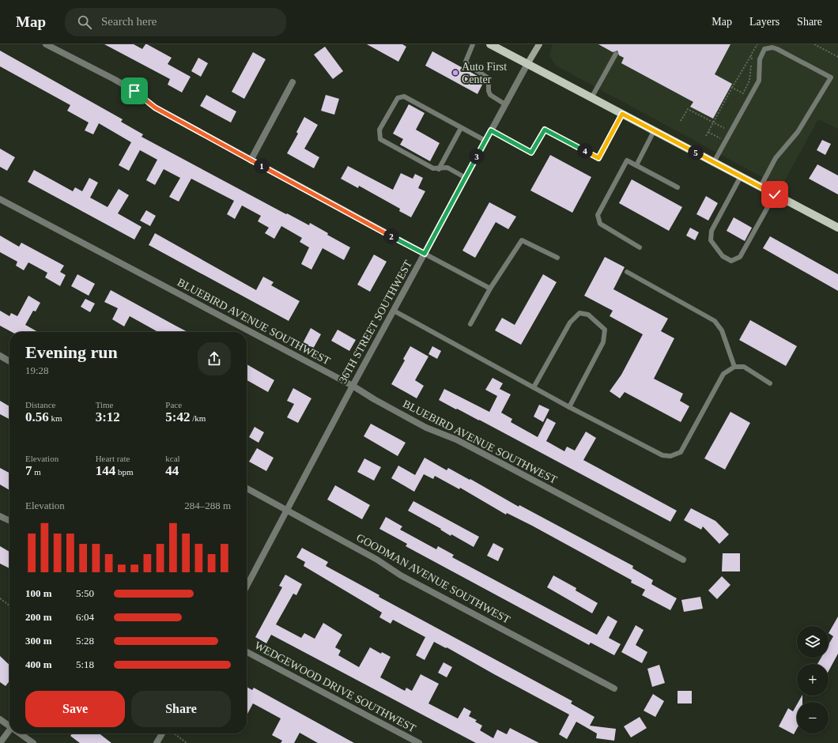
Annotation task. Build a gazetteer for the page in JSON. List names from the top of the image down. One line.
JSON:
{"streets":{"street":["BLUEBIRD AVENUE SOUTHWEST","36TH STREET SOUTHWEST","GOODMAN AVENUE SOUTHWEST","WEDGEWOOD DRIVE SOUTHWEST"]},"crossings":[["BLUEBIRD AVENUE SOUTHWEST","36TH STREET SOUTHWEST"],["36TH STREET SOUTHWEST","GOODMAN AVENUE SOUTHWEST"]],"places":["Auto First Center"],"page":{"header":"Map","search":"Search here","nav":["Map","Layers","Share"],"pins":["4","5","3","1","2"],"heading":["Evening run","19:28"],"stats":[["Distance","0.56 km"],["Time","3:12"],["Pace","5:42 /km"],["Elevation","7 m"],["Heart rate","144 bpm"],["kcal","44"]],"chart":["Elevation","284–288 m"],"list":[{"name":"100 m","note":"5:50"},{"name":"200 m","note":"6:04"},{"name":"300 m","note":"5:28"},{"name":"400 m","note":"5:18"}],"map_buttons":["+","−"],"buttons":["Save","Share"]}}
